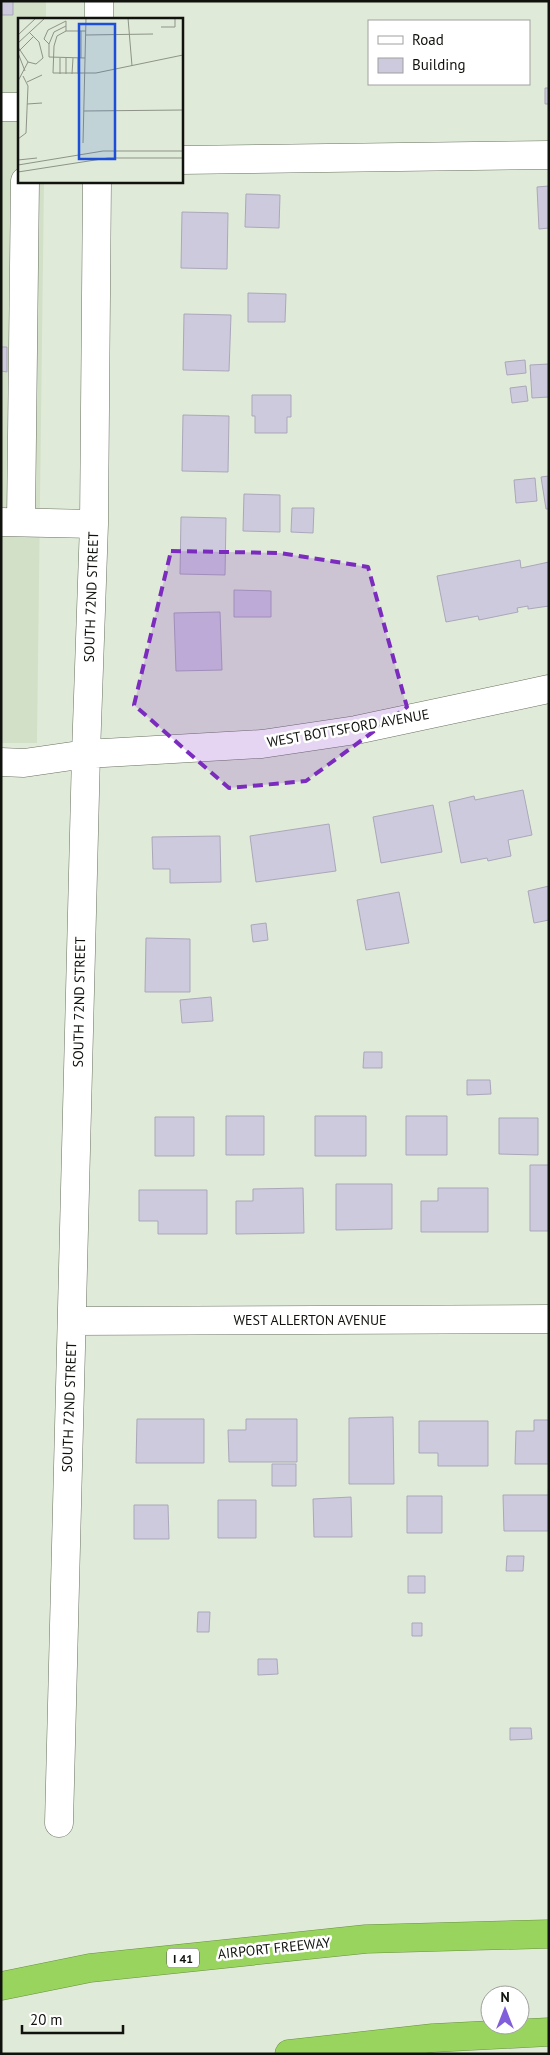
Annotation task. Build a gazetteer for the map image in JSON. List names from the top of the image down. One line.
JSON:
{"streets":{"highway":["AIRPORT FREEWAY","I 41"],"street":["SOUTH 72ND STREET","WEST BOTTSFORD AVENUE","WEST ALLERTON AVENUE"]},"crossings":[["SOUTH 72ND STREET","WEST BOTTSFORD AVENUE"],["SOUTH 72ND STREET","WEST ALLERTON AVENUE"]],"legend":["Road","Building"],"scale_bar":"20 m","north":"top"}
